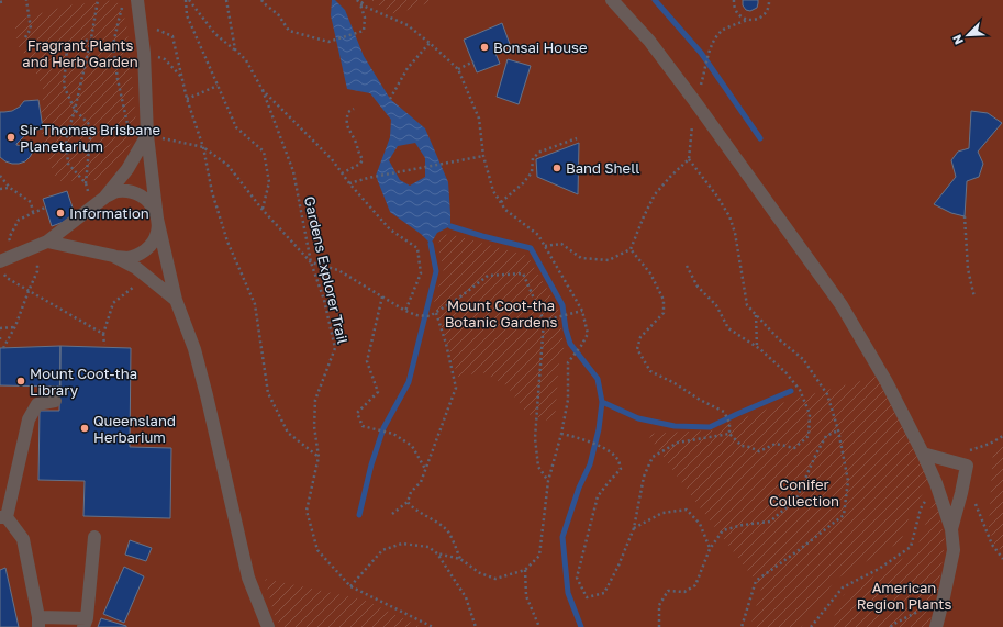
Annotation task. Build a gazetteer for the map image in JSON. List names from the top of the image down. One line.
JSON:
{"streets":{"path":["Gardens Explorer Trail"]},"parks":["Fragrant Plants and Herb Garden","Mount Coot-tha Botanic Gardens","Conifer Collection","American Region Plants"],"places":["Bonsai House","Sir Thomas Brisbane Planetarium","Band Shell","Information","Mount Coot-tha Library","Queensland Herbarium"],"north":"bottom left"}
